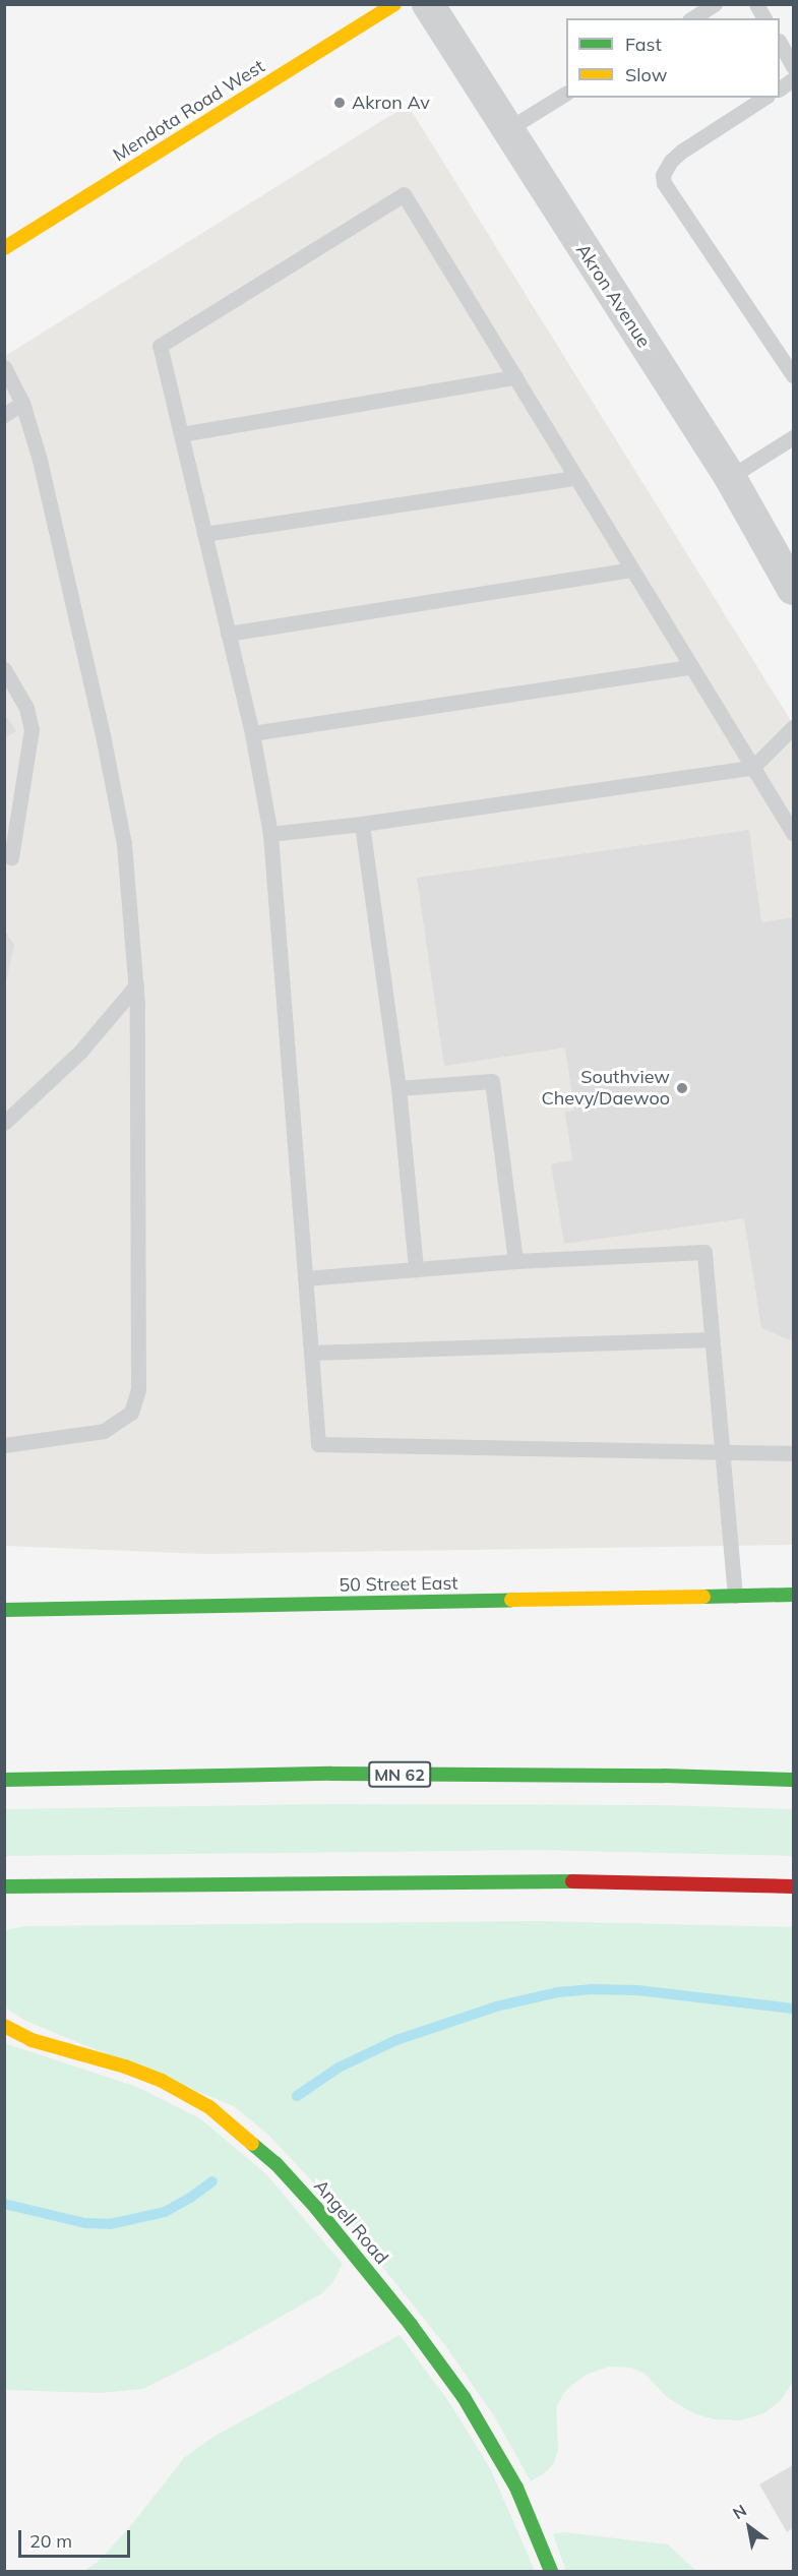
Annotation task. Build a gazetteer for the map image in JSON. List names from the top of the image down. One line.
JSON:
{"streets":{"main road":["Mendota Road West","50 Street East","MN 62","Angell Road"],"street":["Akron Avenue"]},"places":["Akron Av","Southview Chevy/Daewoo"],"legend":["Fast","Slow"],"scale_bar":"20 m","north":"top left"}
